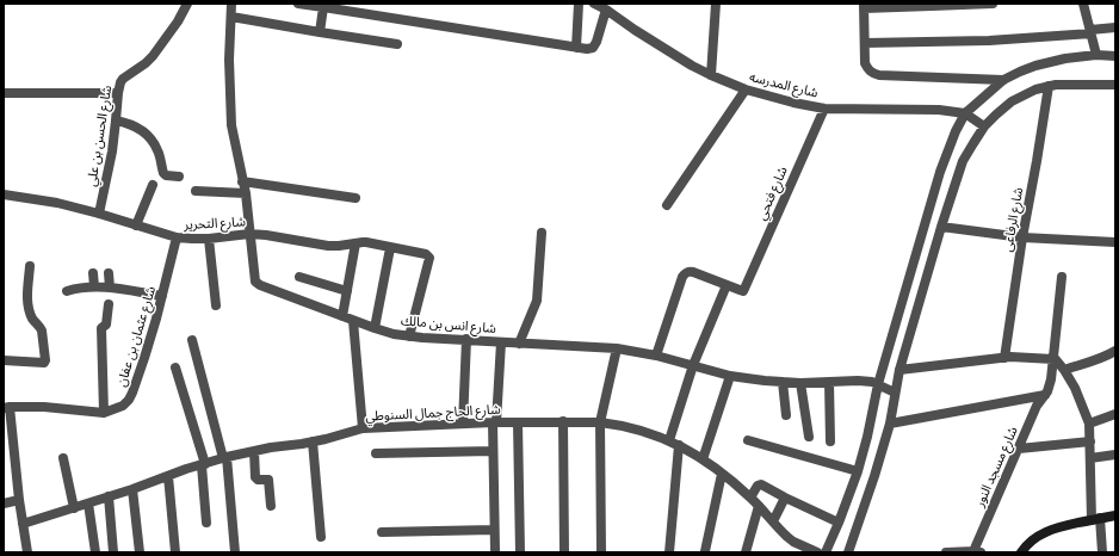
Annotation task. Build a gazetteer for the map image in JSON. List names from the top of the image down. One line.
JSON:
{"streets":{"street":["شارع المدرسه","شارع الحسن بن علي","شارع فتحي","شارع الرفاعى","شارع التحرير","شارع انس بن مالك","شارع عثمان بن عفان","شارع الحاج جمال السنوطي","شارع مسجد النور"]},"crossings":[["شارع المدرسه","شارع فتحي"],["شارع الحسن بن علي","شارع التحرير"],["شارع التحرير","شارع انس بن مالك"],["شارع التحرير","شارع عثمان بن عفان"]]}
